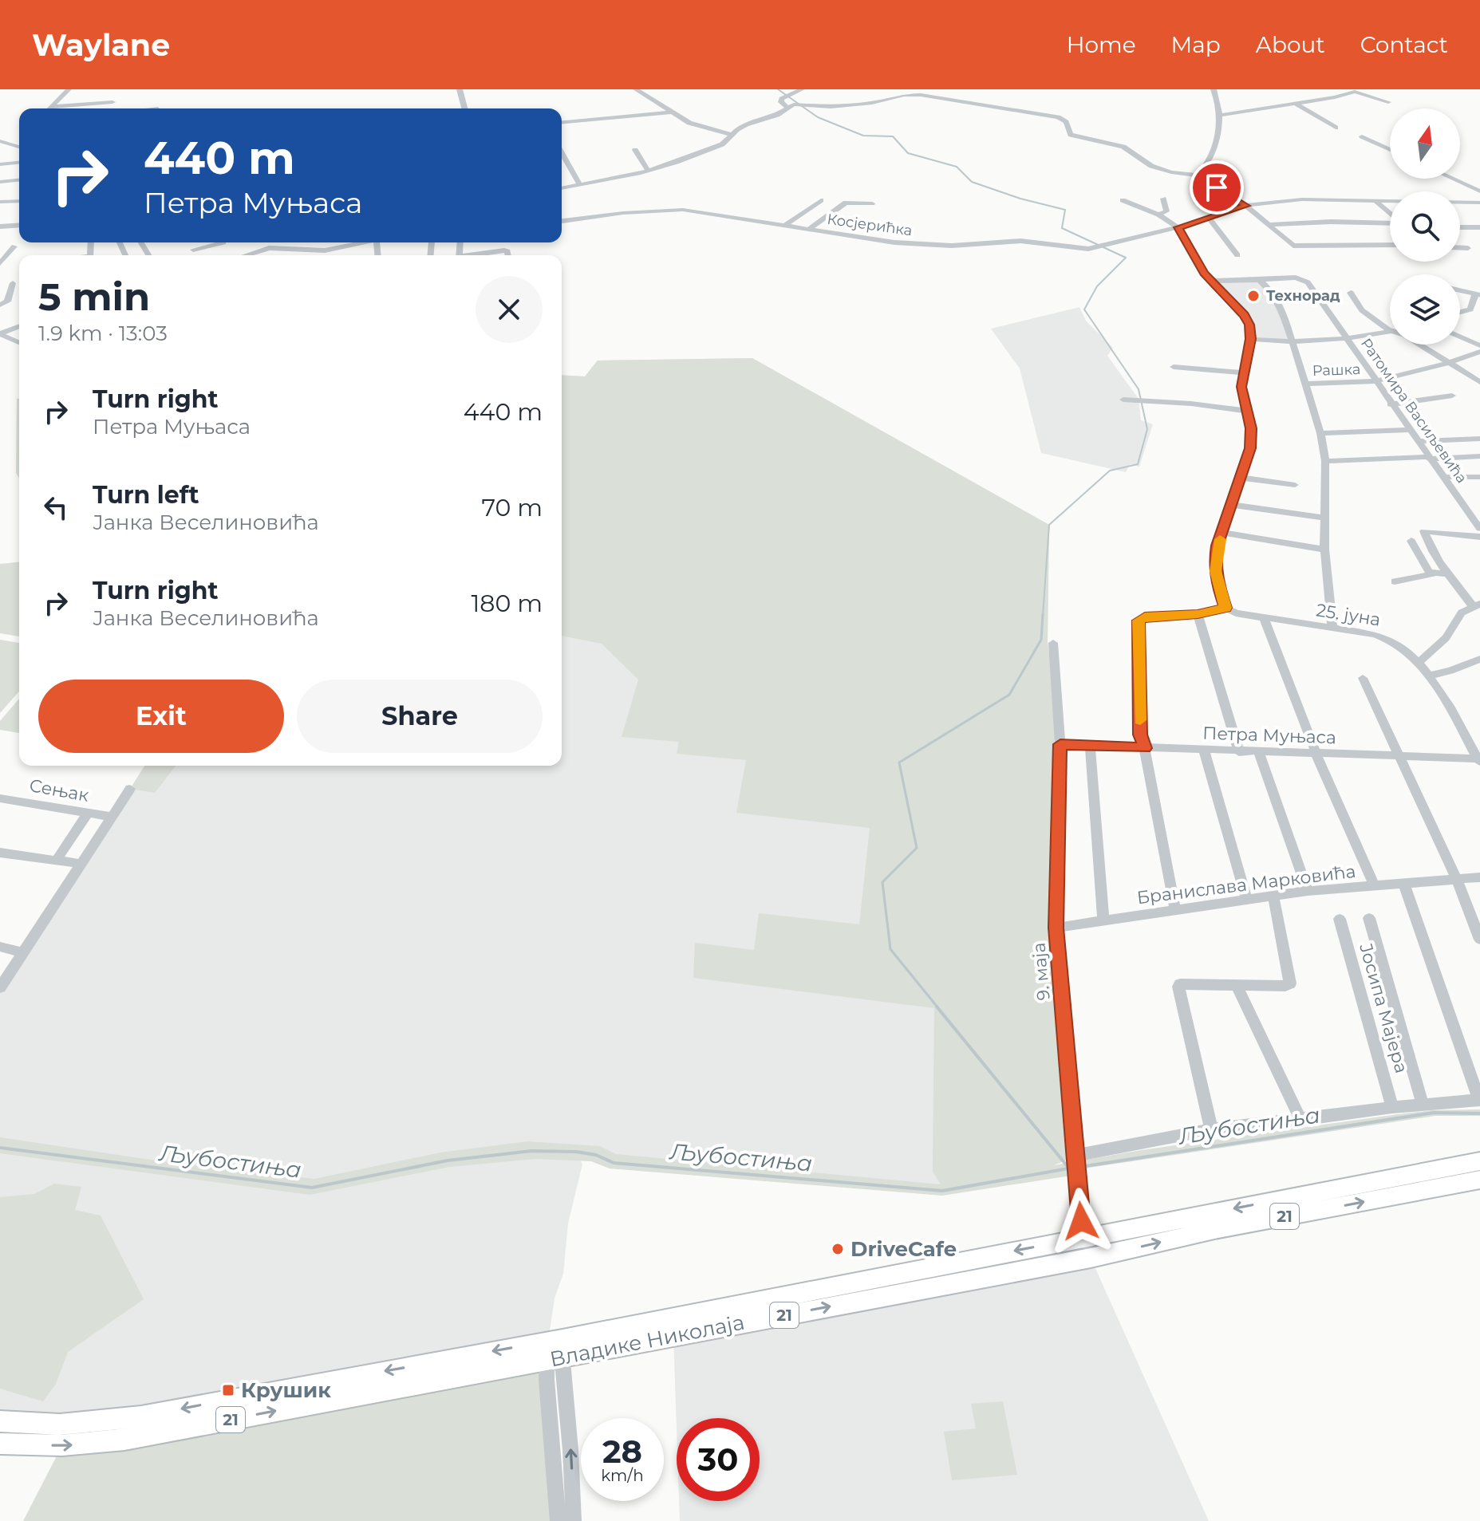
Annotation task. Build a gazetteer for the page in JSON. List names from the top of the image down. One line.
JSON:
{"streets":{"main road":["21","Владике Николаја"],"street":["Косјерићка","Рашка","Ратомира Васиљевића","25. јуна","Петра Муњаса","Сењак","Бранислава Марковића","9. маја","Јосипа Мајера"]},"crossings":[["Рашка","Ратомира Васиљевића"],["25. јуна","Петра Муњаса"],["Петра Муњаса","9. маја"],["Бранислава Марковића","9. маја"],["9. маја","Владике Николаја"]],"water":["Љубостиња"],"places":{"other":["Технорад","DriveCafe"],"transit":["Крушик"]},"north":"top","page":{"header":"Waylane","nav":["Home","Map","About","Contact"],"turn":["440 m","Петра Муњаса"],"heading":["5 min","1.9 km · 13:03"],"list":[{"name":"Turn right","note":"Петра Муњаса","value":"440 m"},{"name":"Turn left","note":"Јанка Веселиновића","value":"70 m"},{"name":"Turn right","note":"Јанка Веселиновића","value":"180 m"}],"buttons":["Exit","Share"],"speed":"28 km/h","limit":"30"}}
